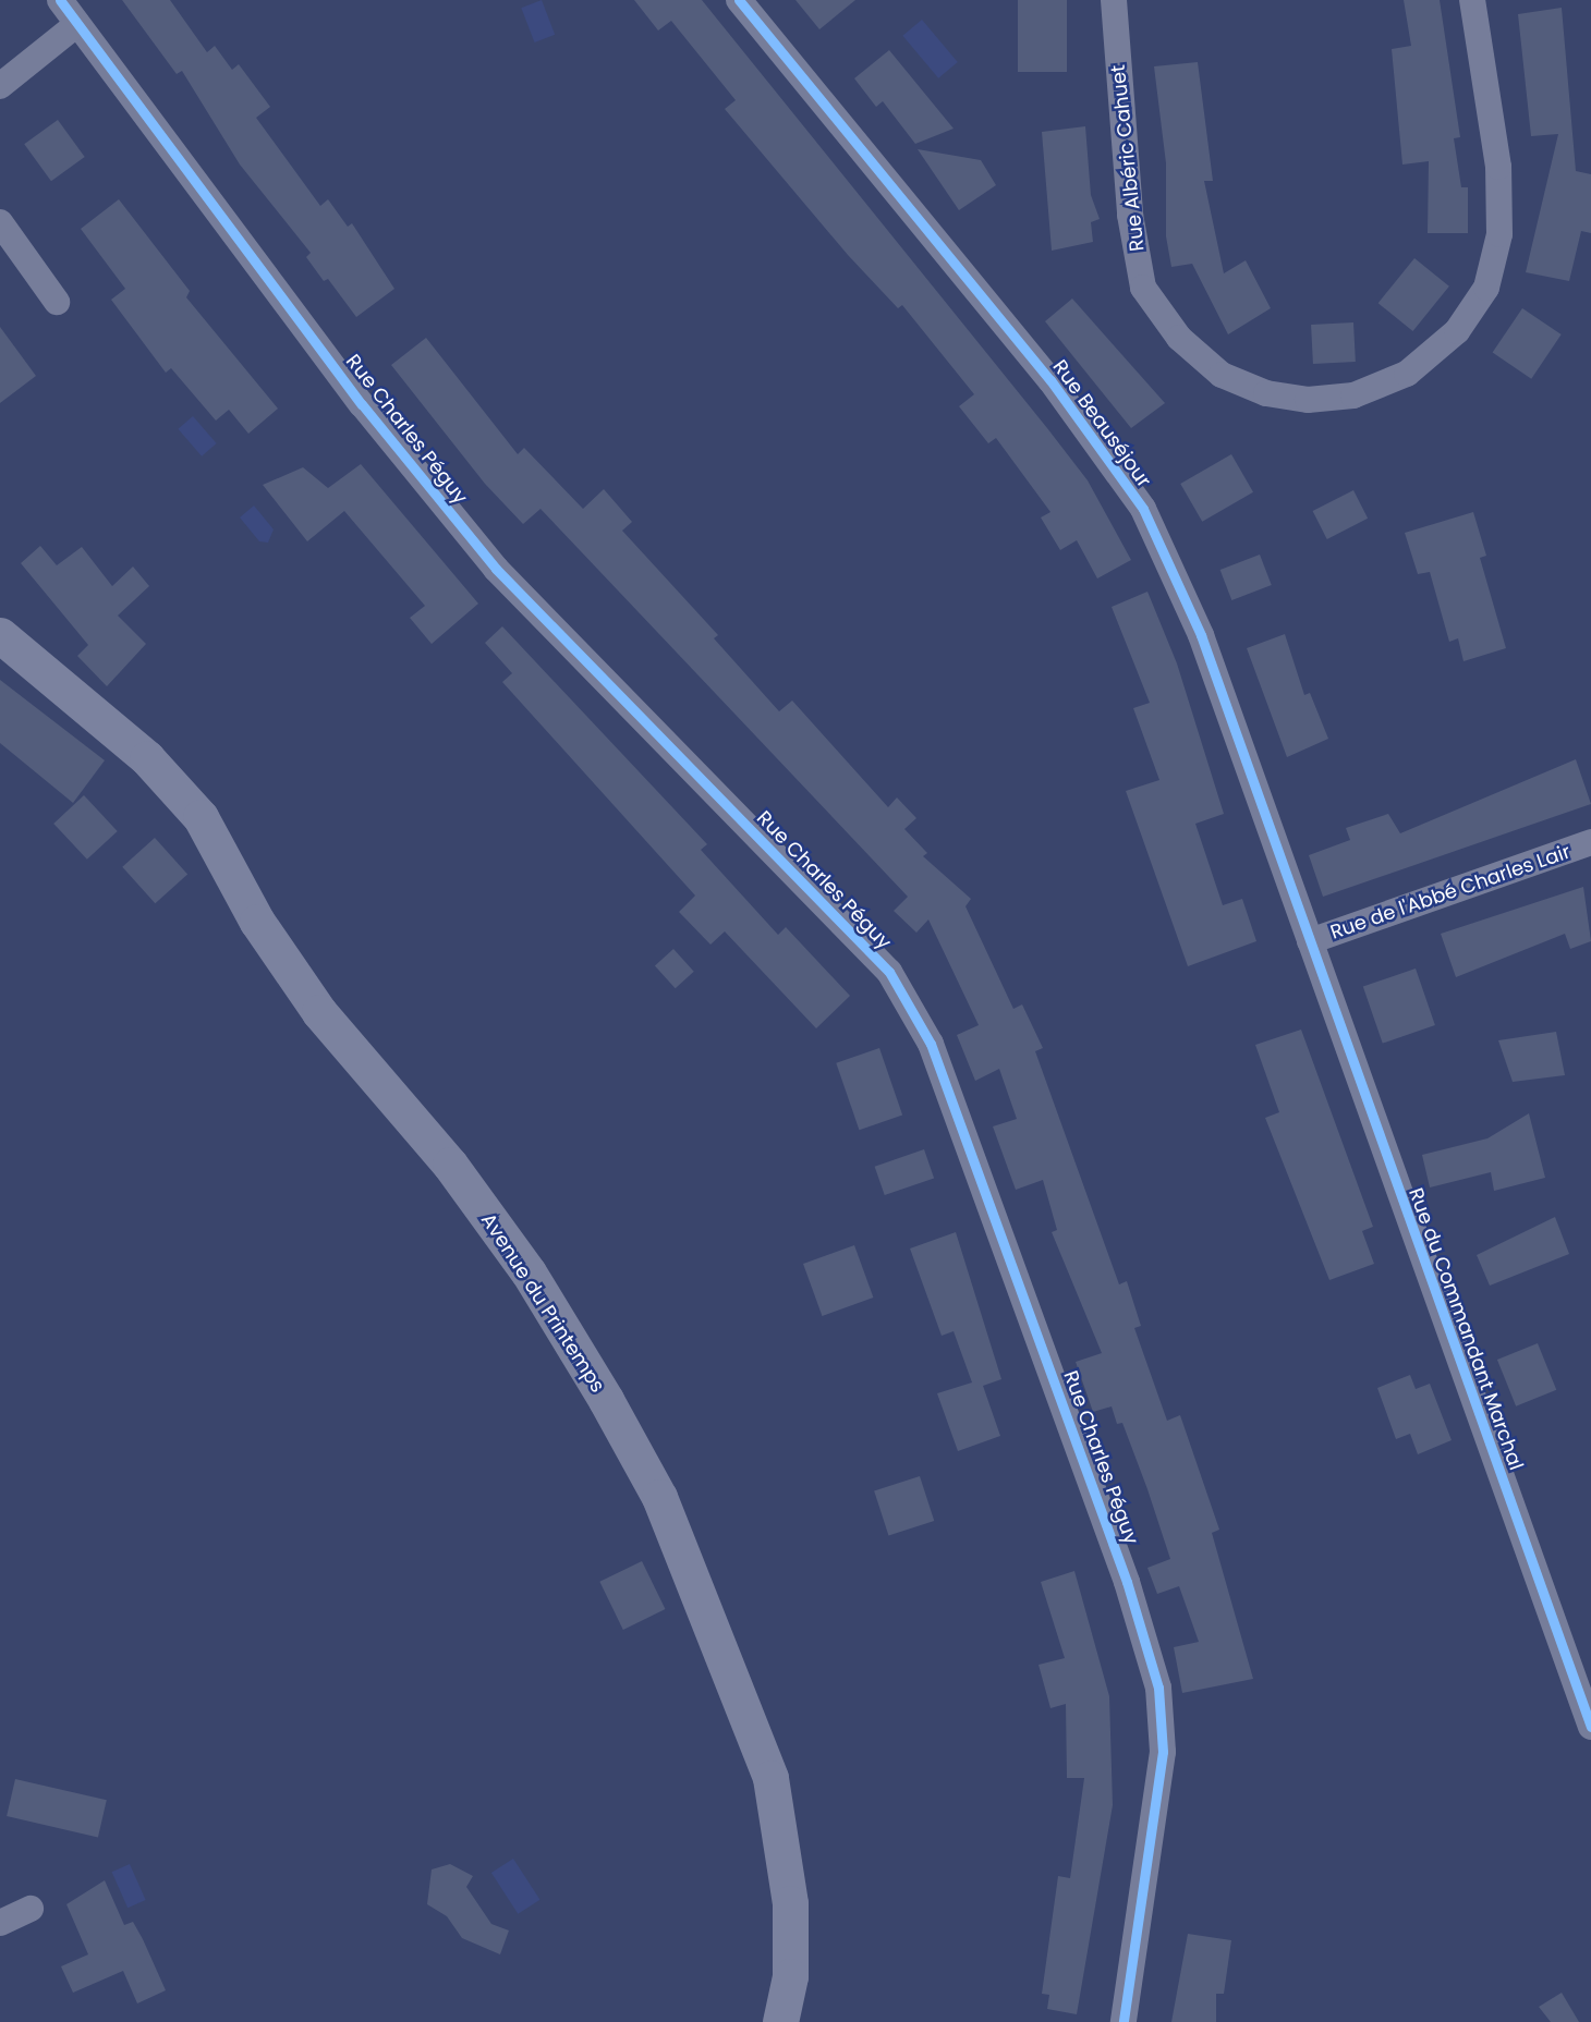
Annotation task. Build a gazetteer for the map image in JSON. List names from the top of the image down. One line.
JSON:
{"streets":{"street":["Rue Albéric Cahuet","Rue Beauséjour","Rue Charles Péguy","Rue de l'Abbé Charles Lair","Avenue du Printemps","Rue du Commandant Marchal"]},"crossings":[["Rue Beauséjour","Rue de l'Abbé Charles Lair"],["Rue Beauséjour","Rue du Commandant Marchal"],["Rue de l'Abbé Charles Lair","Rue du Commandant Marchal"]]}
